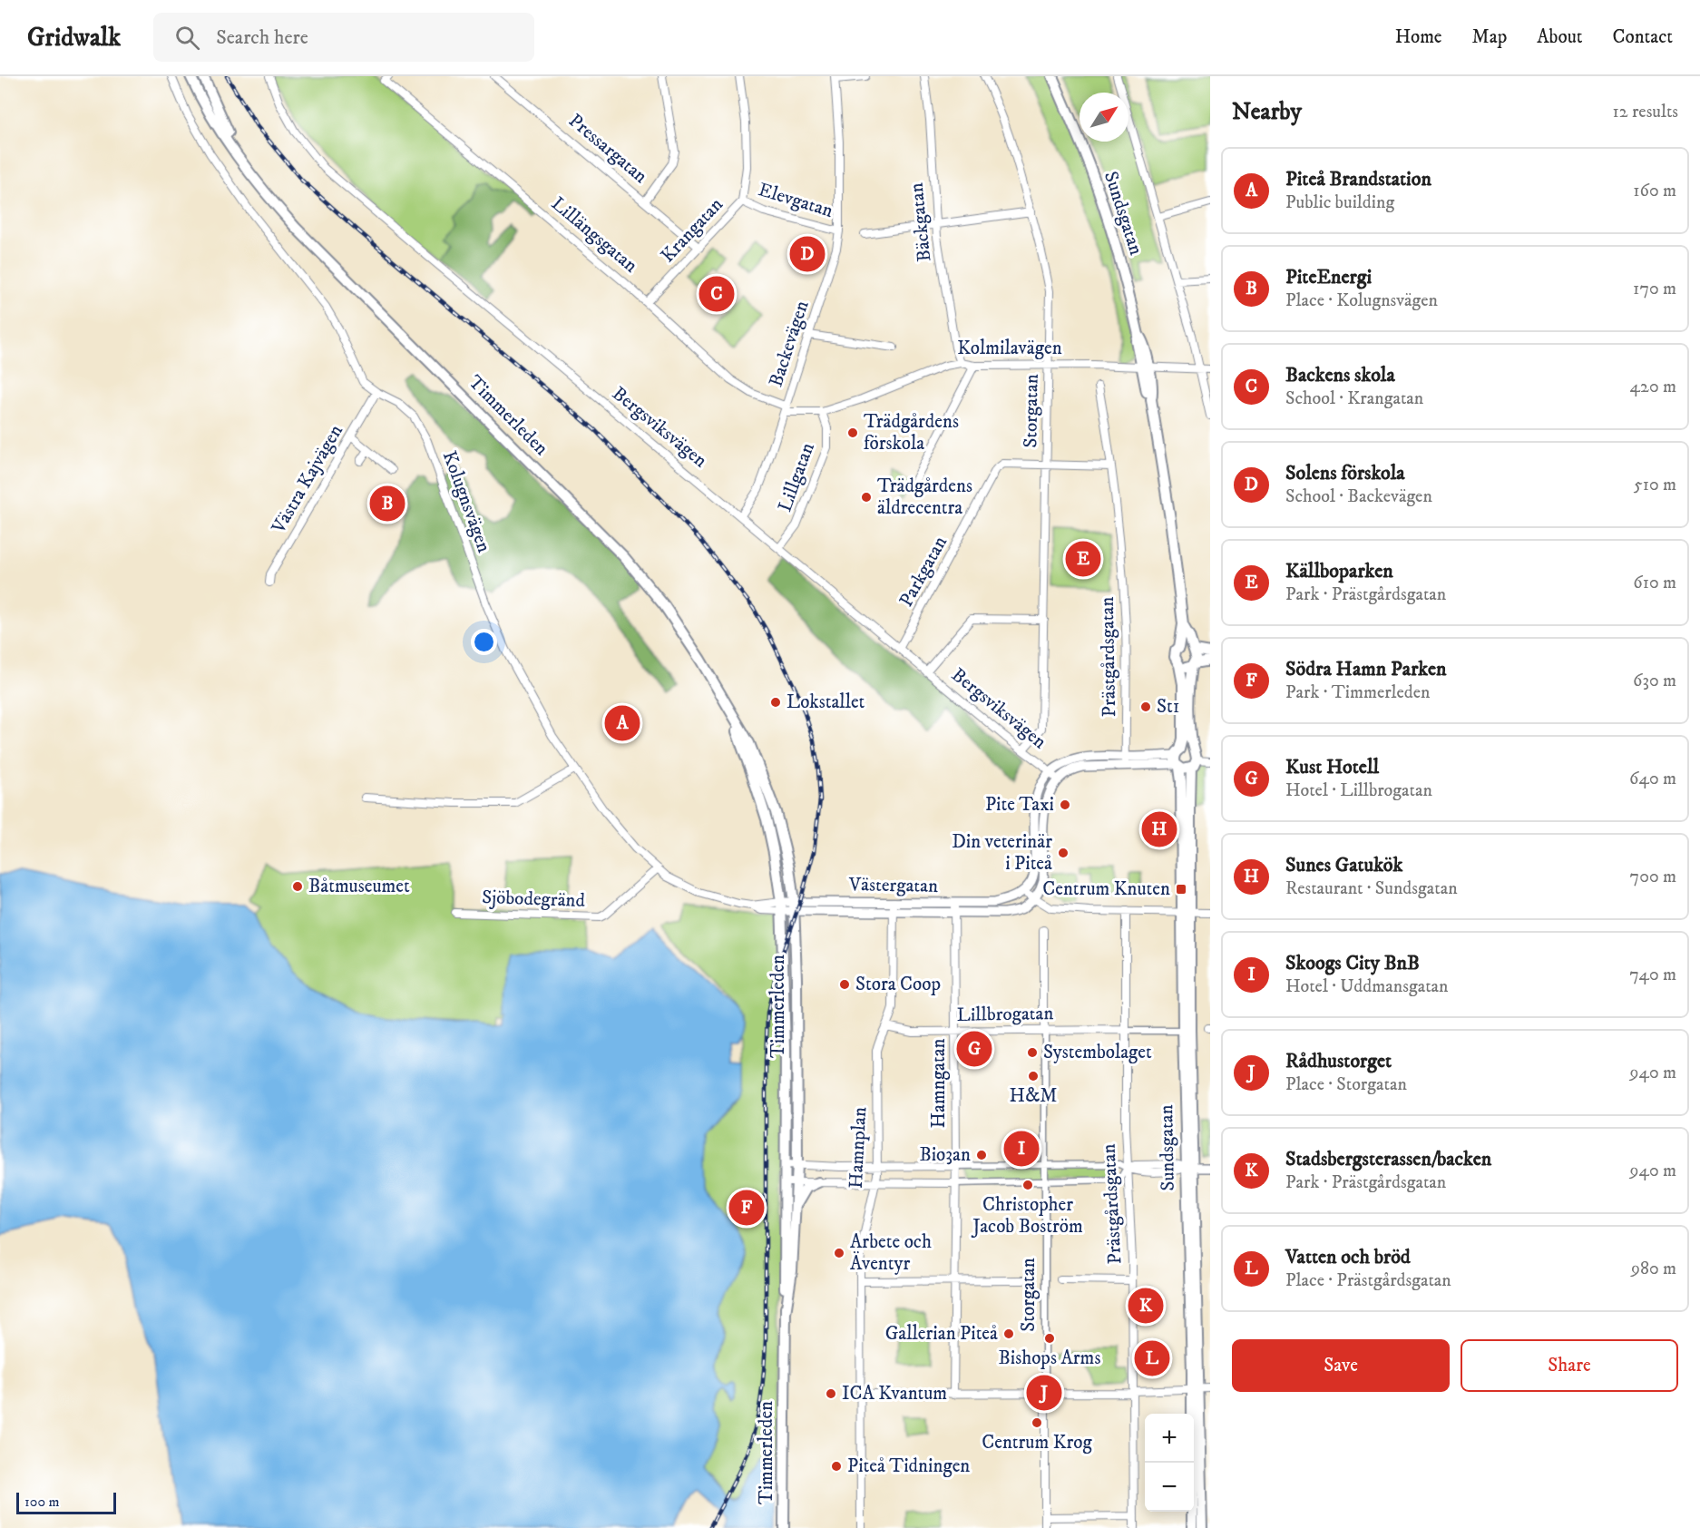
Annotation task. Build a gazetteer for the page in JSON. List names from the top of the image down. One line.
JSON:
{"streets":{"main road":["Sundsgatan","Timmerleden"],"street":["Pressargatan","Elevgatan","Bäckgatan","Krangatan","Lillängsgatan","Backevägen","Kolmilavägen","Storgatan","Bergsviksvägen","Lillgatan","Västra Kajvägen","Kolugnsvägen","Parkgatan","Prästgårdsgatan","Västergatan","Sjöbodegränd","Lillbrogatan","Hamngatan","Hamnplan"]},"crossings":[["Pressargatan","Krangatan"],["Elevgatan","Krangatan"],["Elevgatan","Backevägen"],["Sundsgatan","Kolmilavägen"],["Bäckgatan","Kolmilavägen"],["Krangatan","Lillängsgatan"],["Lillängsgatan","Backevägen"],["Lillängsgatan","Kolmilavägen"],["Backevägen","Kolmilavägen"],["Backevägen","Bergsviksvägen"],["Kolmilavägen","Storgatan"],["Kolmilavägen","Lillgatan"],["Storgatan","Bergsviksvägen"],["Storgatan","Parkgatan"],["Storgatan","Lillbrogatan"],["Timmerleden","Kolugnsvägen"],["Timmerleden","Västergatan"],["Bergsviksvägen","Lillgatan"],["Bergsviksvägen","Parkgatan"],["Västra Kajvägen","Kolugnsvägen"],["Kolugnsvägen","Västergatan"],["Kolugnsvägen","Sjöbodegränd"],["Parkgatan","Prästgårdsgatan"],["Prästgårdsgatan","Lillbrogatan"],["Västergatan","Hamngatan"],["Västergatan","Hamnplan"],["Lillbrogatan","Hamngatan"],["Lillbrogatan","Hamnplan"]],"places":{"other":["Trädgårdens förskola","Trädgårdens äldrecentra","Lokstallet","St1","Pite Taxi","Din veterinär i Piteå","Båtmuseumet","Stora Coop","Systembolaget","H&M","Bio3an","Christopher Jacob Boström","Arbete och Äventyr","Gallerian Piteå","Bishops Arms","ICA Kvantum","Centrum Krog","Piteå Tidningen"],"transit":["Centrum Knuten"]},"scale_bar":"100 m","north":"top right","page":{"header":"Gridwalk","search":"Search here","nav":["Home","Map","About","Contact"],"heading":["Nearby","12 results"],"list":[{"mark":"A","name":"Piteå Brandstation","note":"Public building","value":"160 m"},{"mark":"B","name":"PiteEnergi","note":"Place · Kolugnsvägen","value":"170 m"},{"mark":"C","name":"Backens skola","note":"School · Krangatan","value":"420 m"},{"mark":"D","name":"Solens förskola","note":"School · Backevägen","value":"510 m"},{"mark":"E","name":"Källboparken","note":"Park · Prästgårdsgatan","value":"610 m"},{"mark":"F","name":"Södra Hamn Parken","note":"Park · Timmerleden","value":"630 m"},{"mark":"G","name":"Kust Hotell","note":"Hotel · Lillbrogatan","value":"640 m"},{"mark":"H","name":"Sunes Gatukök","note":"Restaurant · Sundsgatan","value":"700 m"},{"mark":"I","name":"Skoogs City BnB","note":"Hotel · Uddmansgatan","value":"740 m"},{"mark":"J","name":"Rådhustorget","note":"Place · Storgatan","value":"940 m"},{"mark":"K","name":"Stadsbergsterassen/backen","note":"Park · Prästgårdsgatan","value":"940 m"},{"mark":"L","name":"Vatten och bröd","note":"Place · Prästgårdsgatan","value":"980 m"}],"pins":["D","C","B","E","A","H","G","I","F","K","L","J"],"buttons":["Save","Share"],"map_buttons":["+","−"],"scale":"100 m"}}
